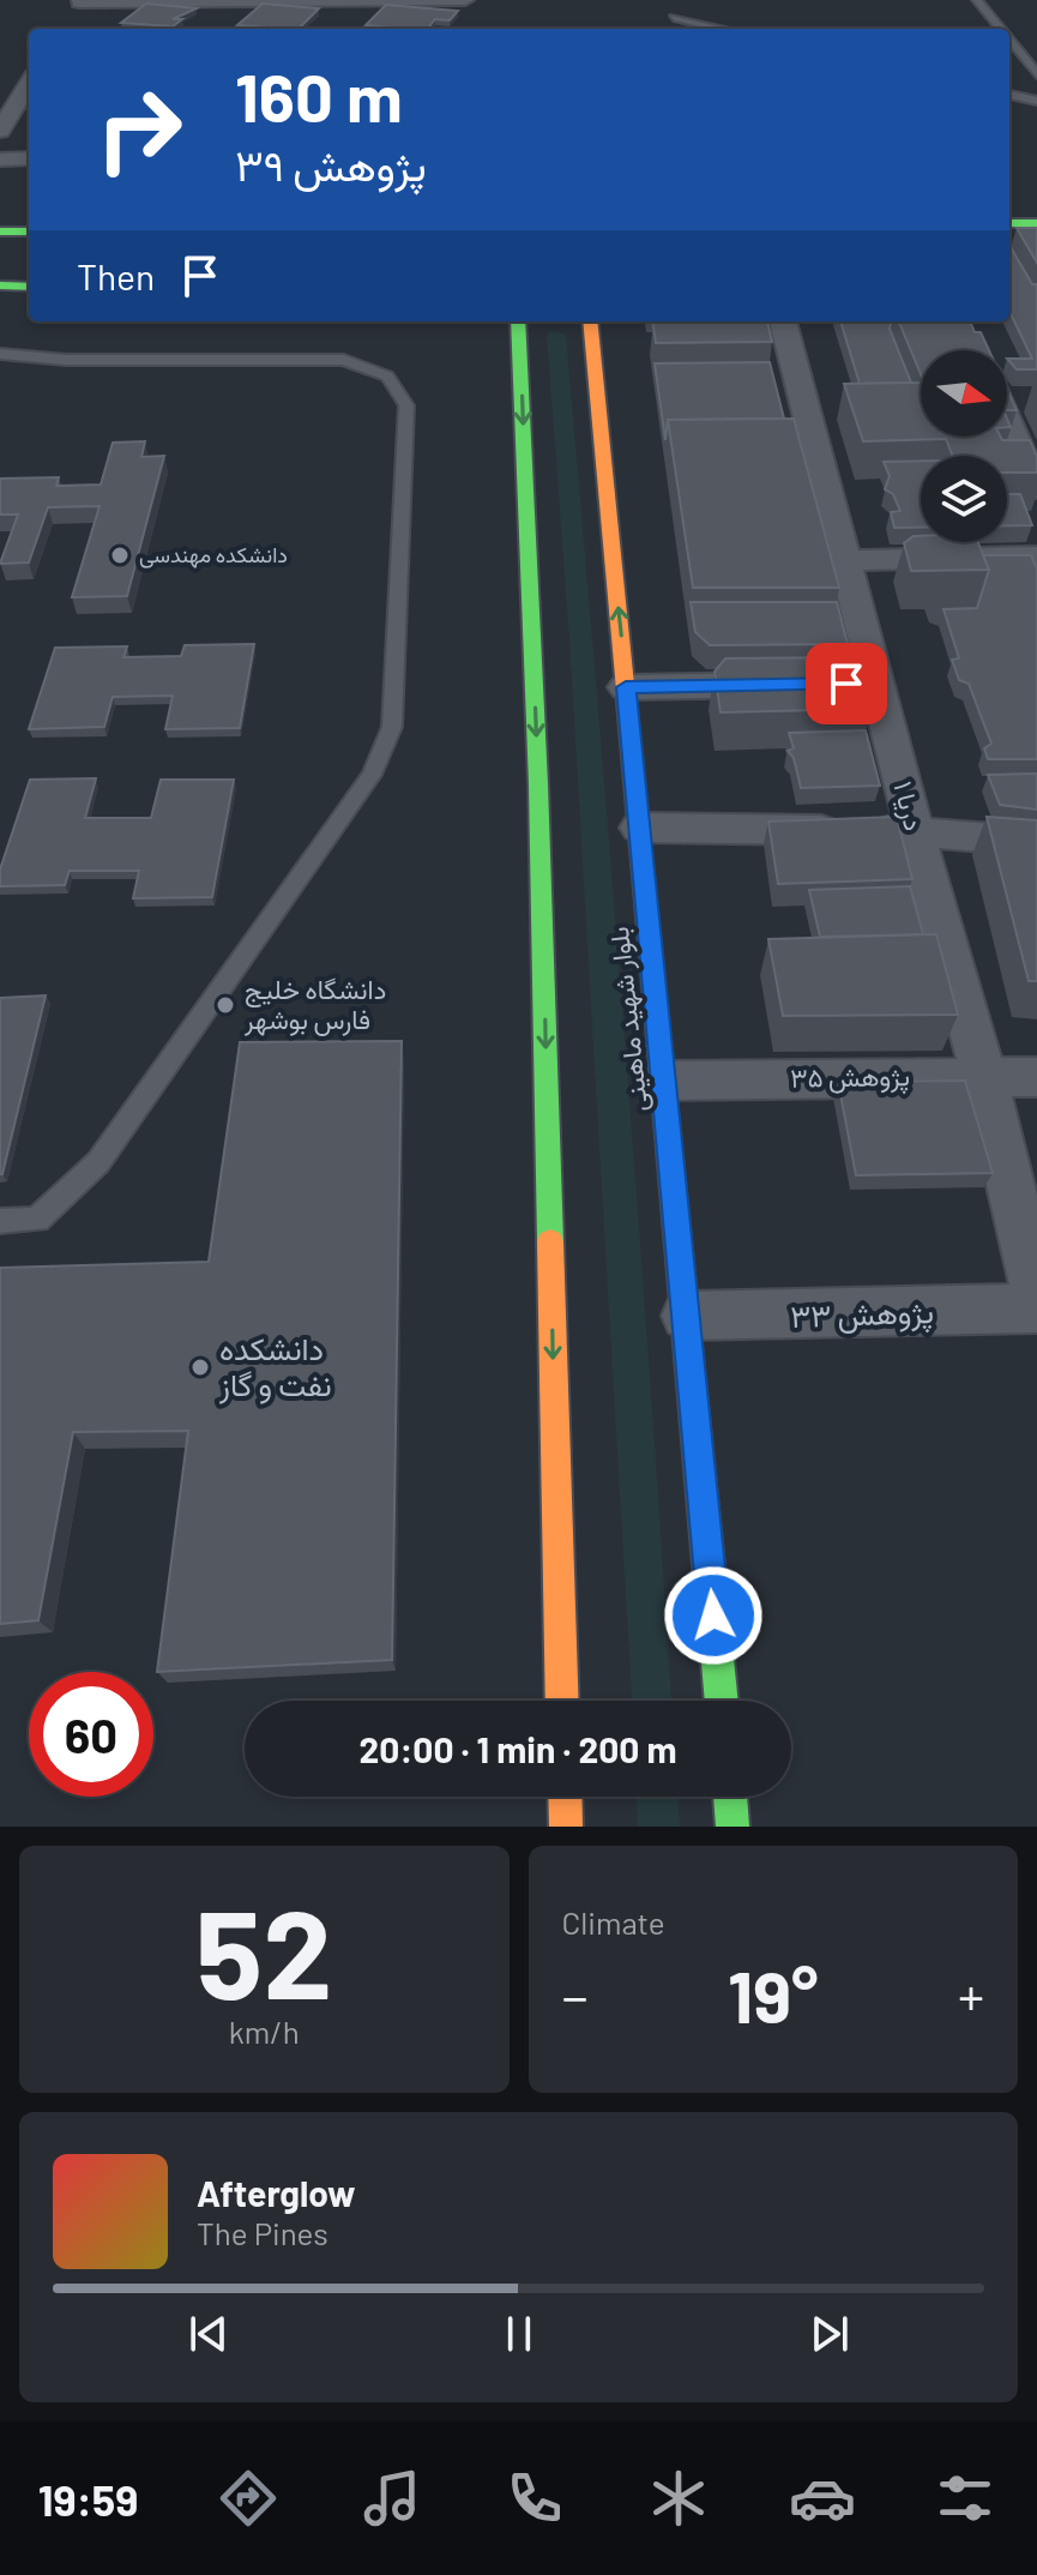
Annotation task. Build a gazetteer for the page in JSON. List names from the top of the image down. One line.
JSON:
{"streets":{"main road":["بلوار شهید ماهینی"],"street":["دریا ۱","پژوهش ۳۵","پژوهش ۳۳"]},"crossings":[["دریا ۱","پژوهش ۳۵"],["بلوار شهید ماهینی","پژوهش ۳۵"],["بلوار شهید ماهینی","پژوهش ۳۳"]],"places":["دانشکده مهندسی","دانشگاه خلیج فارس بوشهر","دانشکده نفت و گاز"],"north":"right","page":{"turn":["160 m","پژوهش ۳۹"],"then":"Then","limit":"60","trip":"20:00 · 1 min · 200 m","tile":[["52","km/h"],"Climate"],"heat":["−","19°","+"],"song":["Afterglow","The Pines"],"tabs":"19:59"}}
